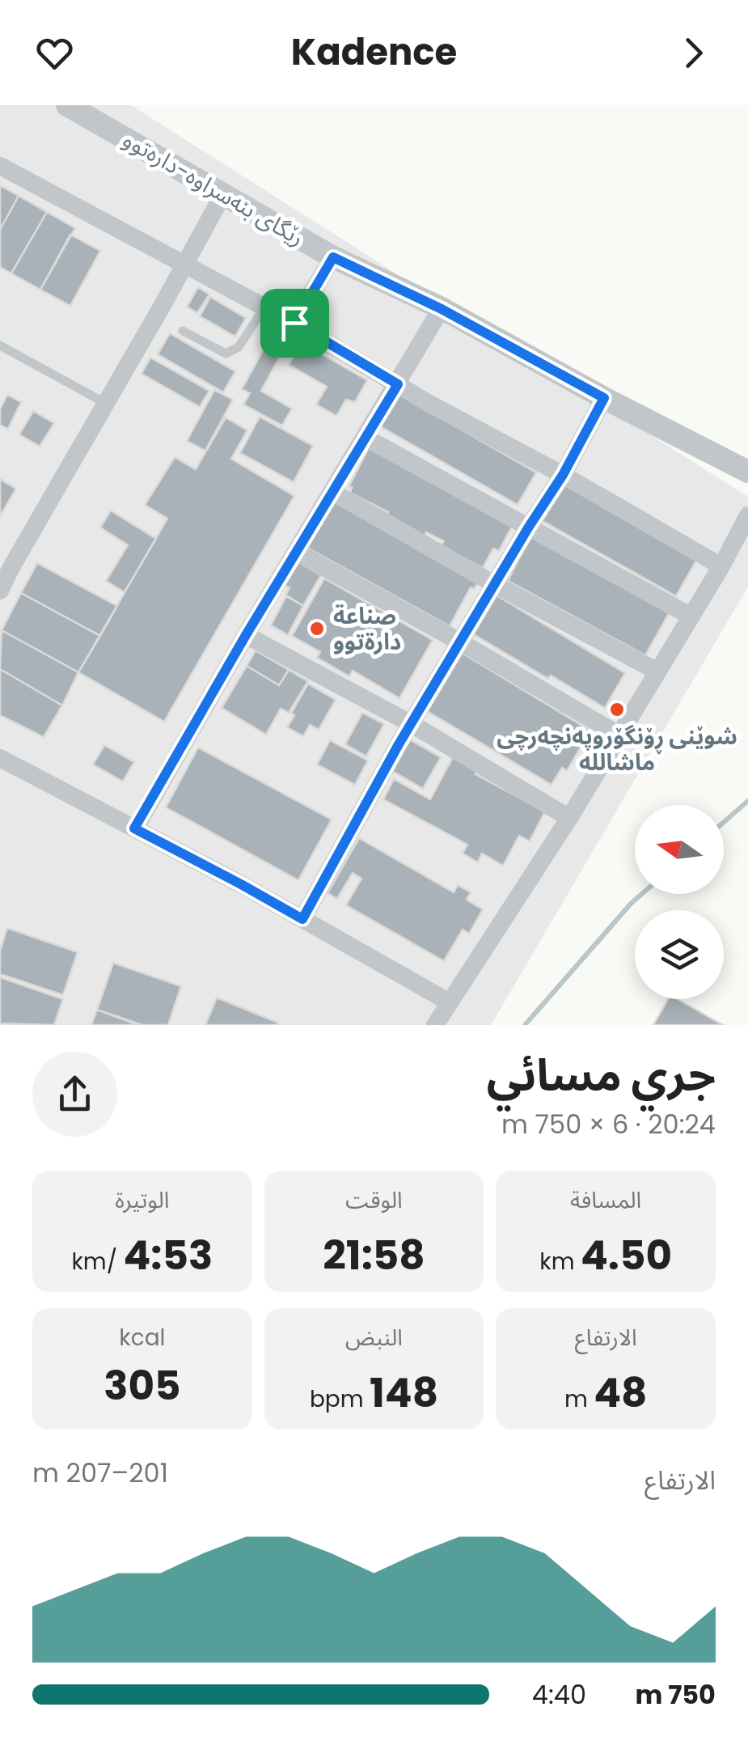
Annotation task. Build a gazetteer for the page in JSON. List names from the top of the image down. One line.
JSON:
{"streets":{"street":["رێگای بنەسراوە-دارەتوو"]},"places":["صناعة دارةتوو","شوێنی ڕۆنگۆروپەنچەرچی ماشاللە"],"north":"left","page":{"header":"Kadence","heading":["جري مسائي","20:24 · 6 × 750 m"],"stats":[["المسافة","4.50 km"],["الوقت","21:58"],["الوتيرة","4:53 /km"],["الارتفاع","48 m"],["النبض","148 bpm"],["kcal","305"]],"chart":["الارتفاع","201–207 m"],"list":[{"name":"750 m","note":"4:40"}]}}
